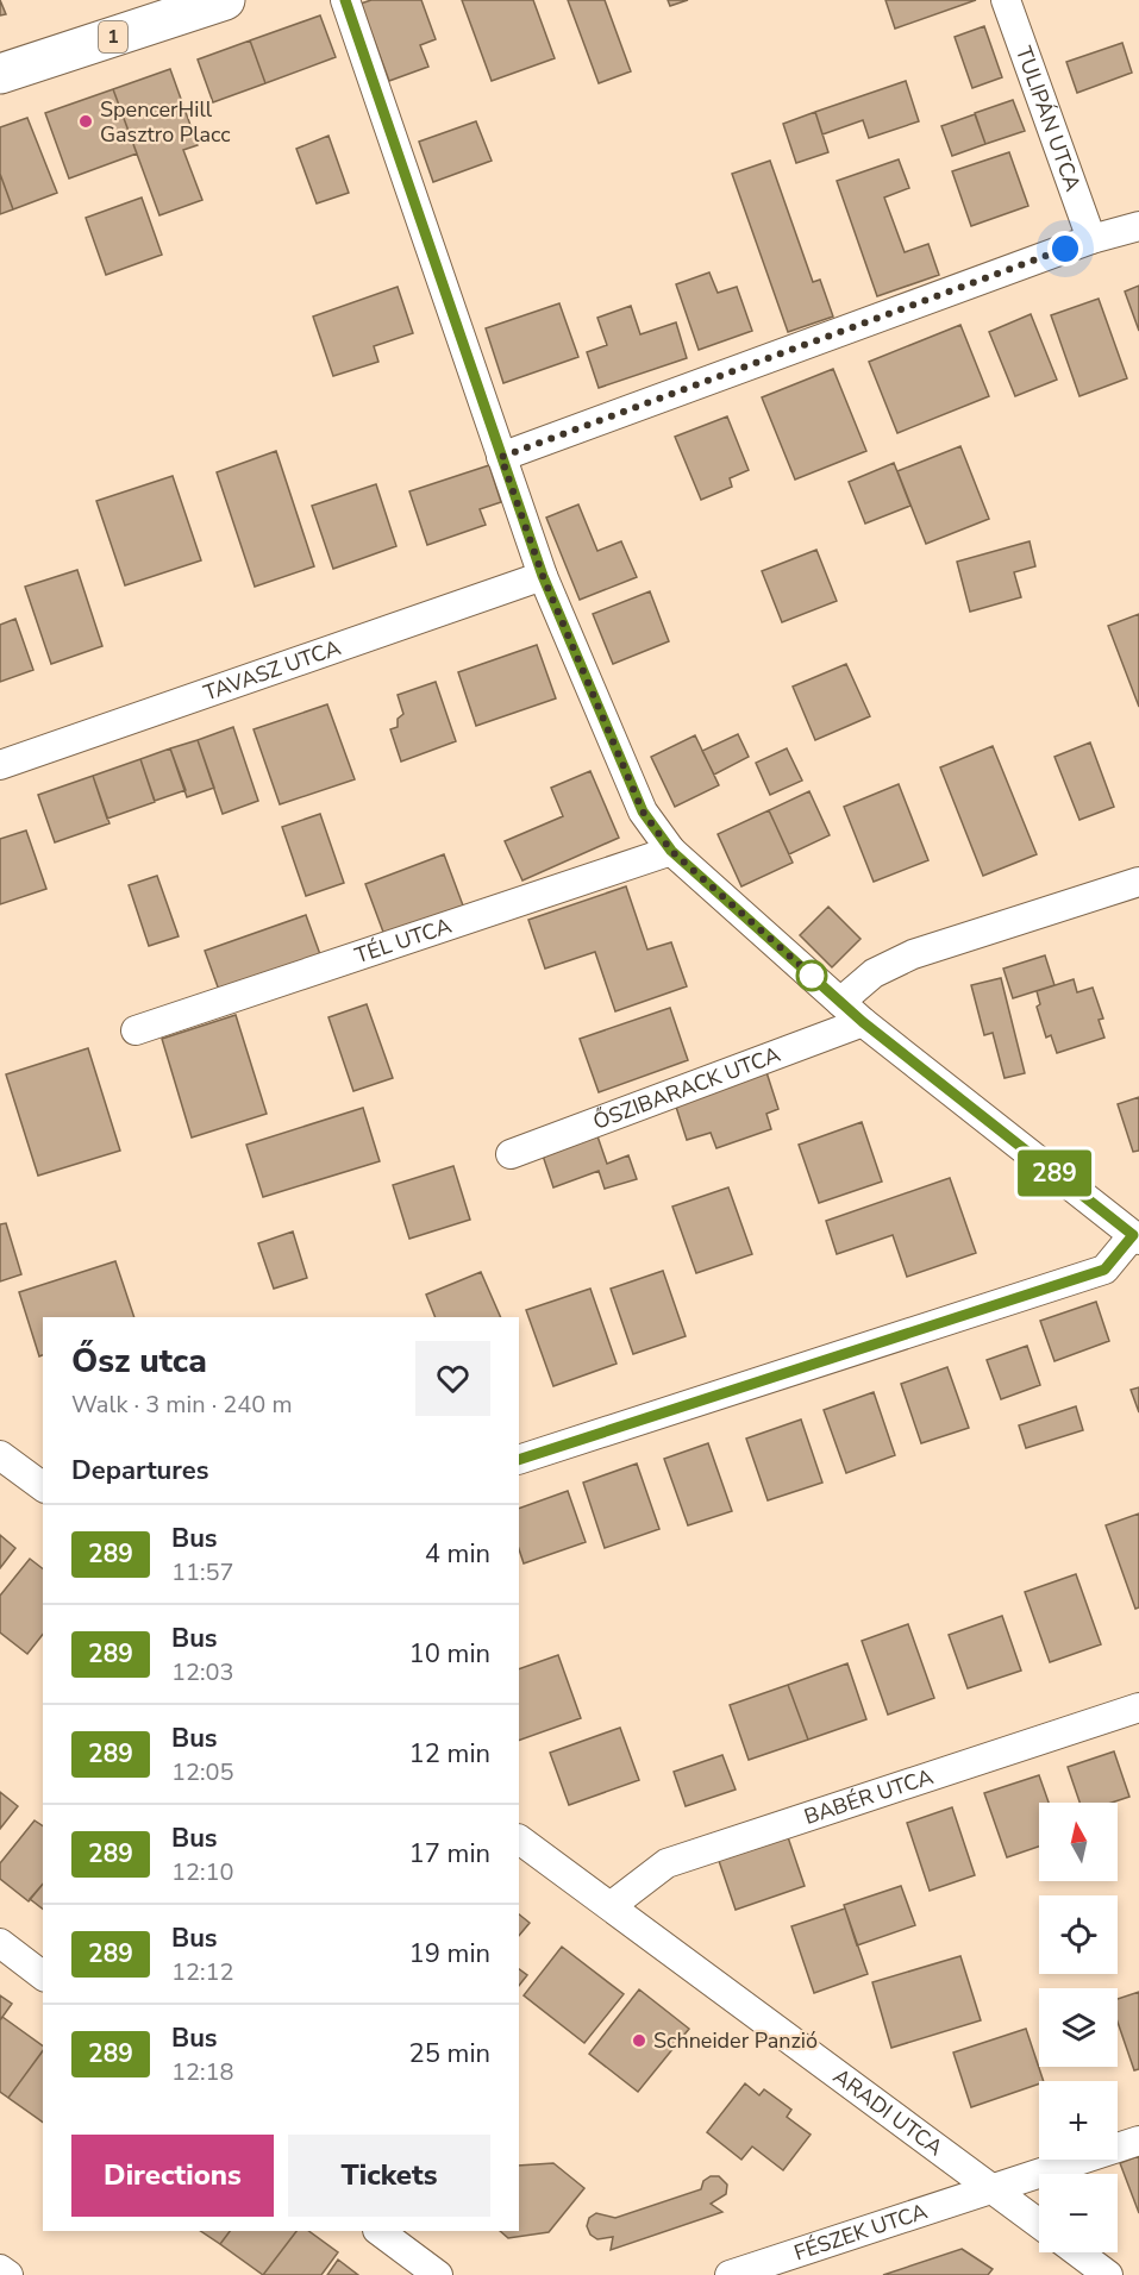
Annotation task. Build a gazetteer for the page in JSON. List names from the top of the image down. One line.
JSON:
{"streets":{"main road":["1"],"street":["TULIPÁN UTCA","TAVASZ UTCA","TÉL UTCA","ŐSZIBARACK UTCA","BABÉR UTCA","ARADI UTCA","FÉSZEK UTCA"]},"crossings":[["BABÉR UTCA","ARADI UTCA"],["ARADI UTCA","FÉSZEK UTCA"]],"places":["SpencerHill Gasztro Placc","Schneider Panzió"],"lines":["bus line 289"],"north":"top","page":{"on_map":"289","heading":[["Ősz utca","Walk · 3 min · 240 m"],"Departures"],"list":[{"mark":"289","name":"Bus","note":"11:57","value":"4 min"},{"mark":"289","name":"Bus","note":"12:03","value":"10 min"},{"mark":"289","name":"Bus","note":"12:05","value":"12 min"},{"mark":"289","name":"Bus","note":"12:10","value":"17 min"},{"mark":"289","name":"Bus","note":"12:12","value":"19 min"},{"mark":"289","name":"Bus","note":"12:18","value":"25 min"}],"map_buttons":["+","−"],"buttons":["Directions","Tickets"]}}
